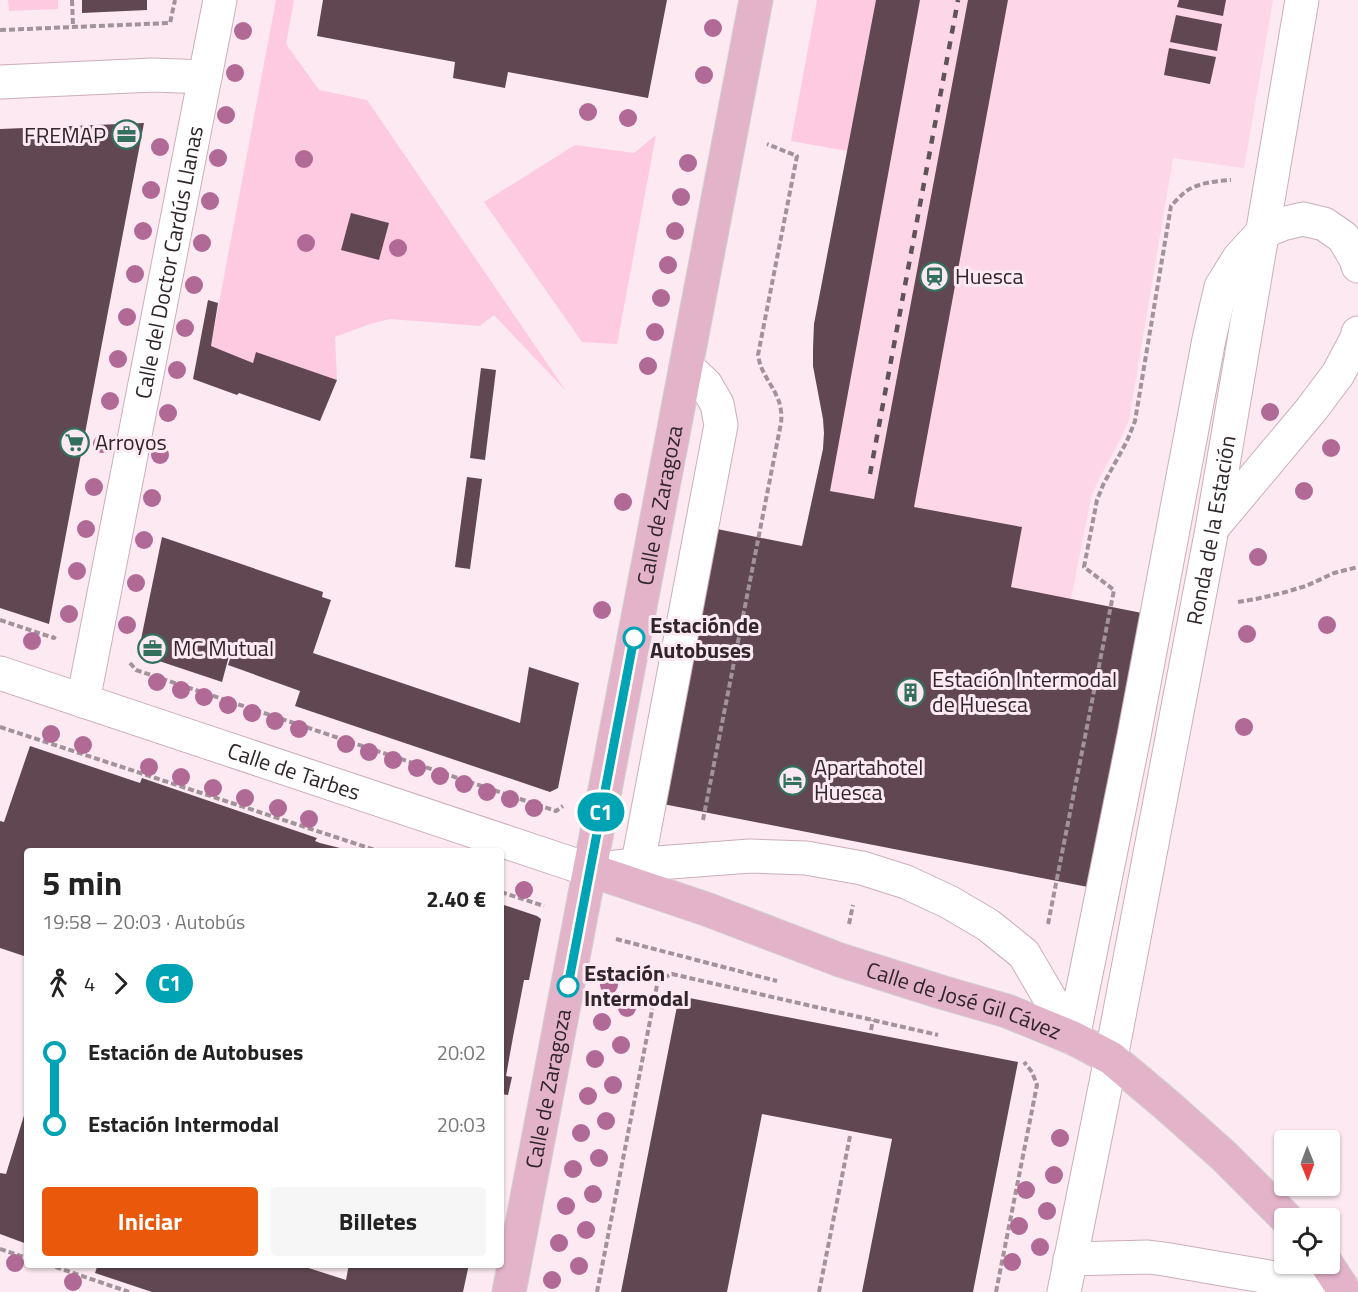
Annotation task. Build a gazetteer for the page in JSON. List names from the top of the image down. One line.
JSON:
{"streets":{"main road":["Calle de Zaragoza","Calle de José Gil Cávez"],"street":["Calle del Doctor Cardús Llanas","Ronda de la Estación","Calle de Tarbes"]},"crossings":[["Calle del Doctor Cardús Llanas","Calle de Tarbes"],["Calle de Zaragoza","Calle de Tarbes"],["Calle de Zaragoza","Calle de José Gil Cávez"],["Ronda de la Estación","Calle de José Gil Cávez"],["Calle de Tarbes","Calle de José Gil Cávez"]],"places":{"office":["FREMAP","MC Mutual"],"station":["Huesca"],"supermarket":["Arroyos"],"other":["Estación de Autobuses","Estación Intermodal"],"building":["Estación Intermodal de Huesca"],"hotel":["Apartahotel Huesca"]},"lines":["bus line C1"],"north":"bottom","page":{"on_map":"C1","heading":["5 min","19:58 – 20:03 · Autobús","2.40 €"],"legs":["4","C1"],"list":[{"name":"Estación de Autobuses","value":"20:02"},{"name":"Estación Intermodal","value":"20:03"}],"buttons":["Iniciar","Billetes"]}}
